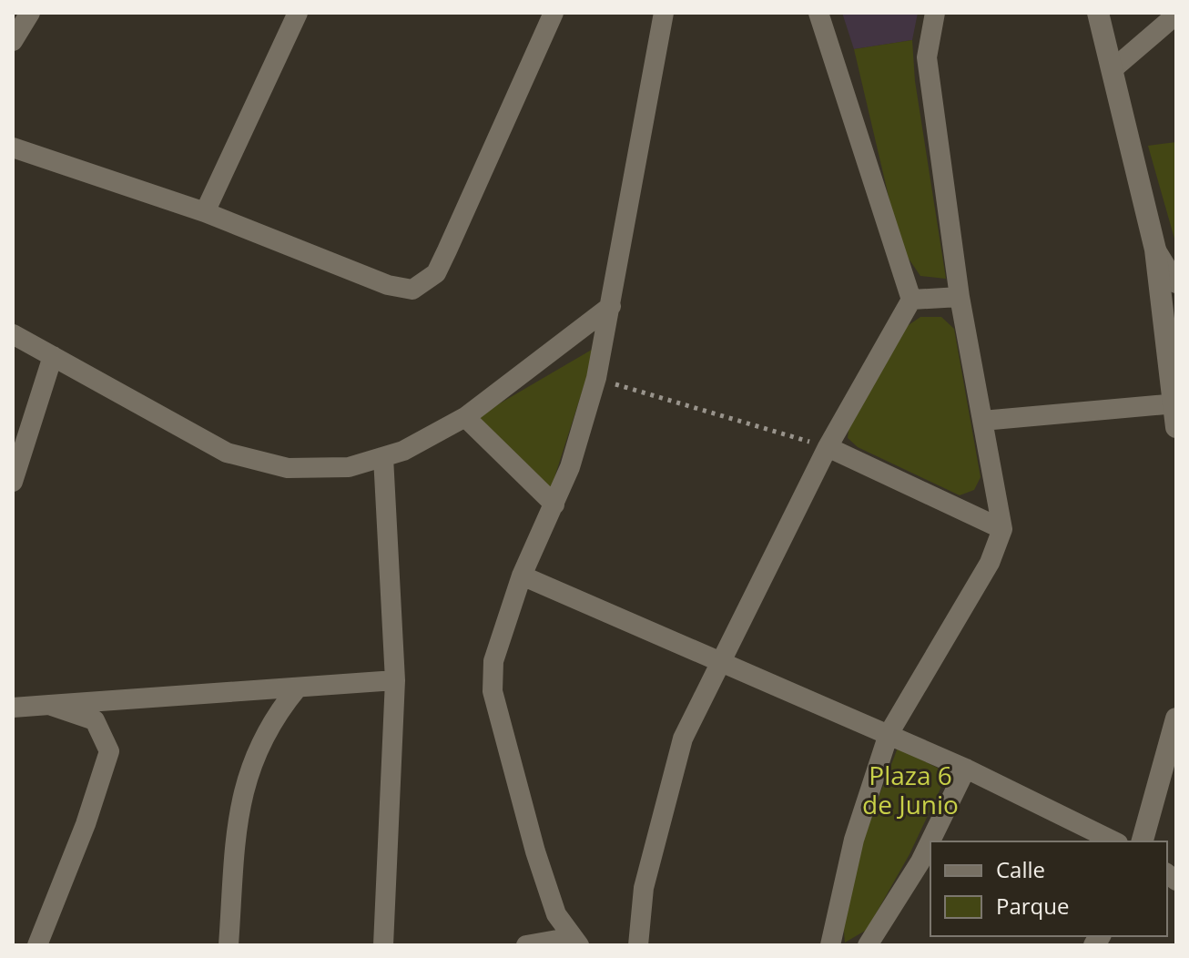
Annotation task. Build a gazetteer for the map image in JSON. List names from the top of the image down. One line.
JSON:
{"parks":["Plaza 6 de Junio"],"legend":["Calle","Parque"]}
